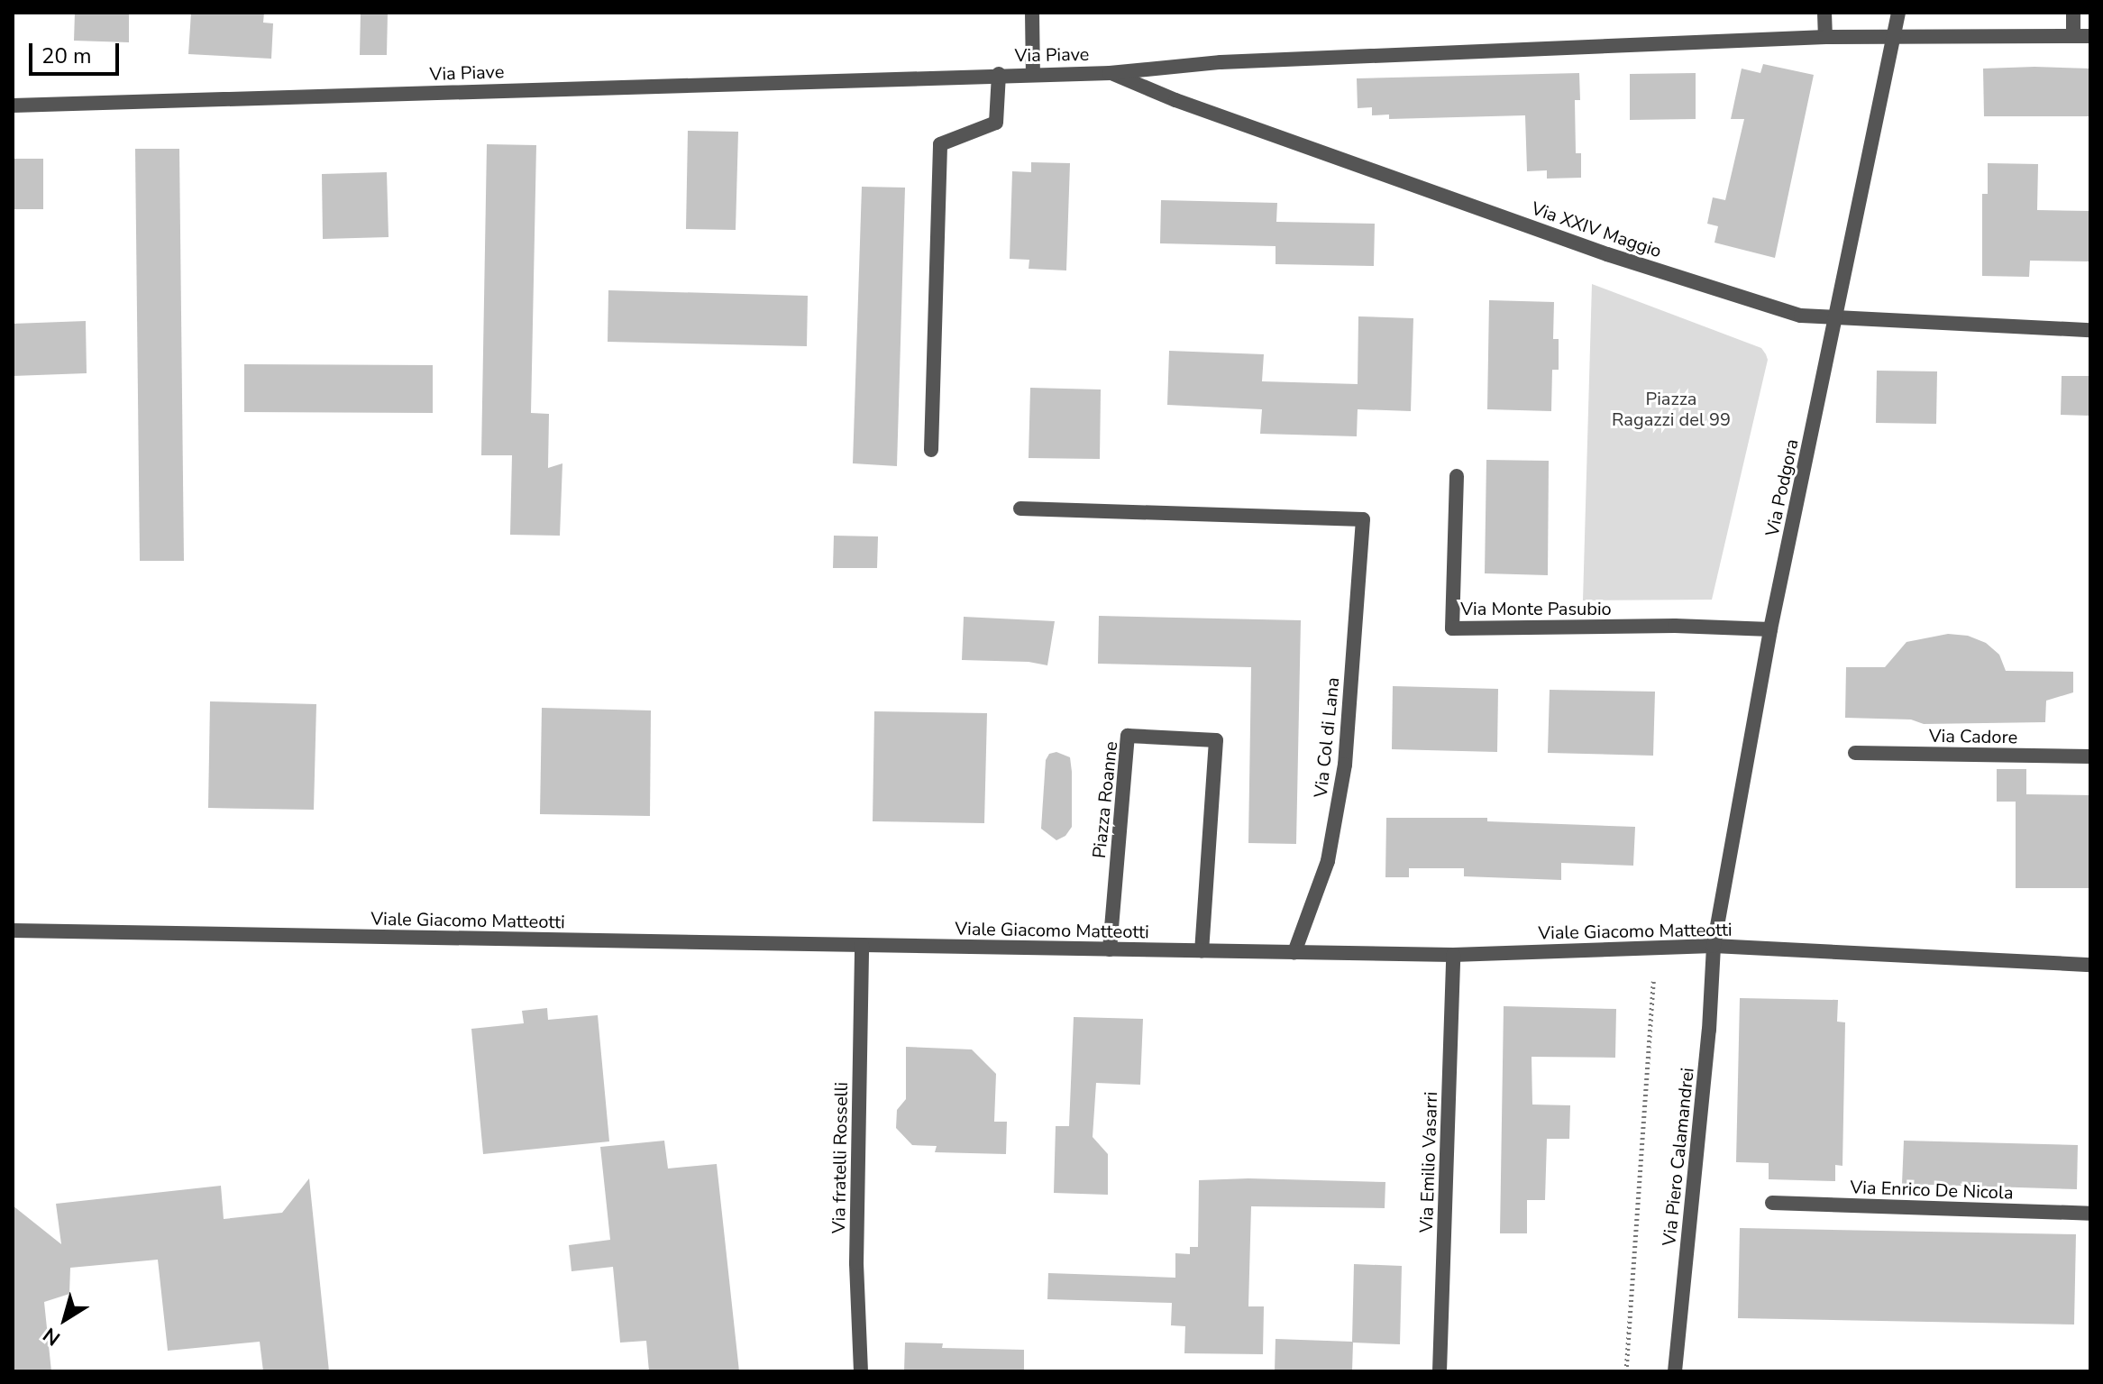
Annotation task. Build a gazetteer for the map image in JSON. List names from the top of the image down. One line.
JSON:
{"streets":{"street":["Via Piave","Via XXIV Maggio","Via Podgora","Via Monte Pasubio","Via Cadore","Via Col di Lana","Piazza Roanne","Viale Giacomo Matteotti","Via Piero Calamandrei","Via fratelli Rosselli","Via Emilio Vasarri","Via Enrico De Nicola"]},"crossings":[["Via Piave","Via XXIV Maggio"],["Via Piave","Via Podgora"],["Via XXIV Maggio","Via Podgora"],["Via Podgora","Via Monte Pasubio"],["Via Podgora","Viale Giacomo Matteotti"],["Via Podgora","Via Piero Calamandrei"],["Via Col di Lana","Viale Giacomo Matteotti"],["Piazza Roanne","Viale Giacomo Matteotti"],["Viale Giacomo Matteotti","Via Piero Calamandrei"],["Viale Giacomo Matteotti","Via fratelli Rosselli"],["Viale Giacomo Matteotti","Via Emilio Vasarri"]],"parks":["Piazza Ragazzi del 99"],"scale_bar":"20 m","north":"bottom left"}
